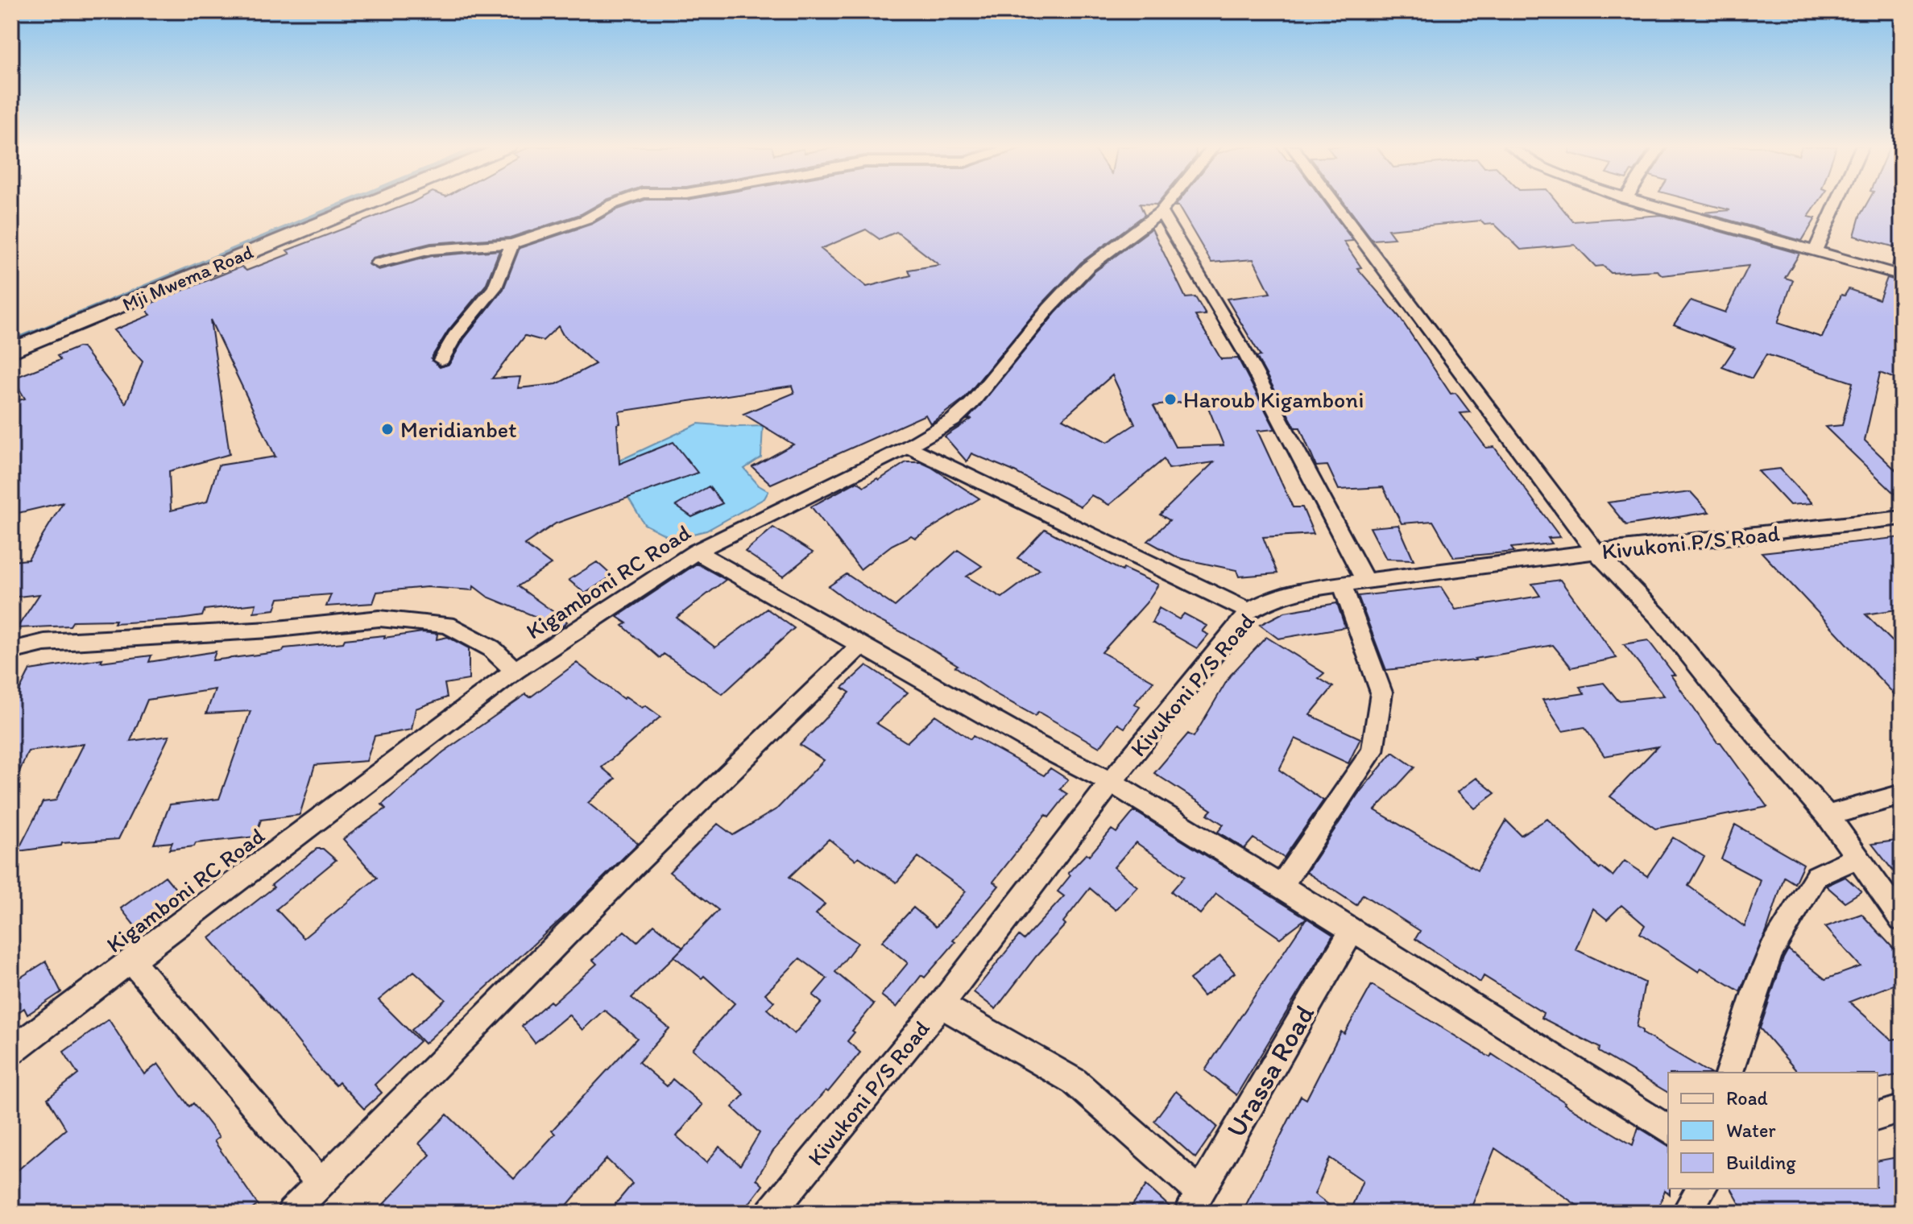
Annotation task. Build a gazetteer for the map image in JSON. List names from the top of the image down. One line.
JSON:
{"streets":{"main road":["Mji Mwema Road"],"street":["Kivukoni P/S Road","Kigamboni RC Road","Urassa Road"]},"places":["Haroub Kigamboni","Meridianbet"],"legend":["Road","Water","Building"]}
